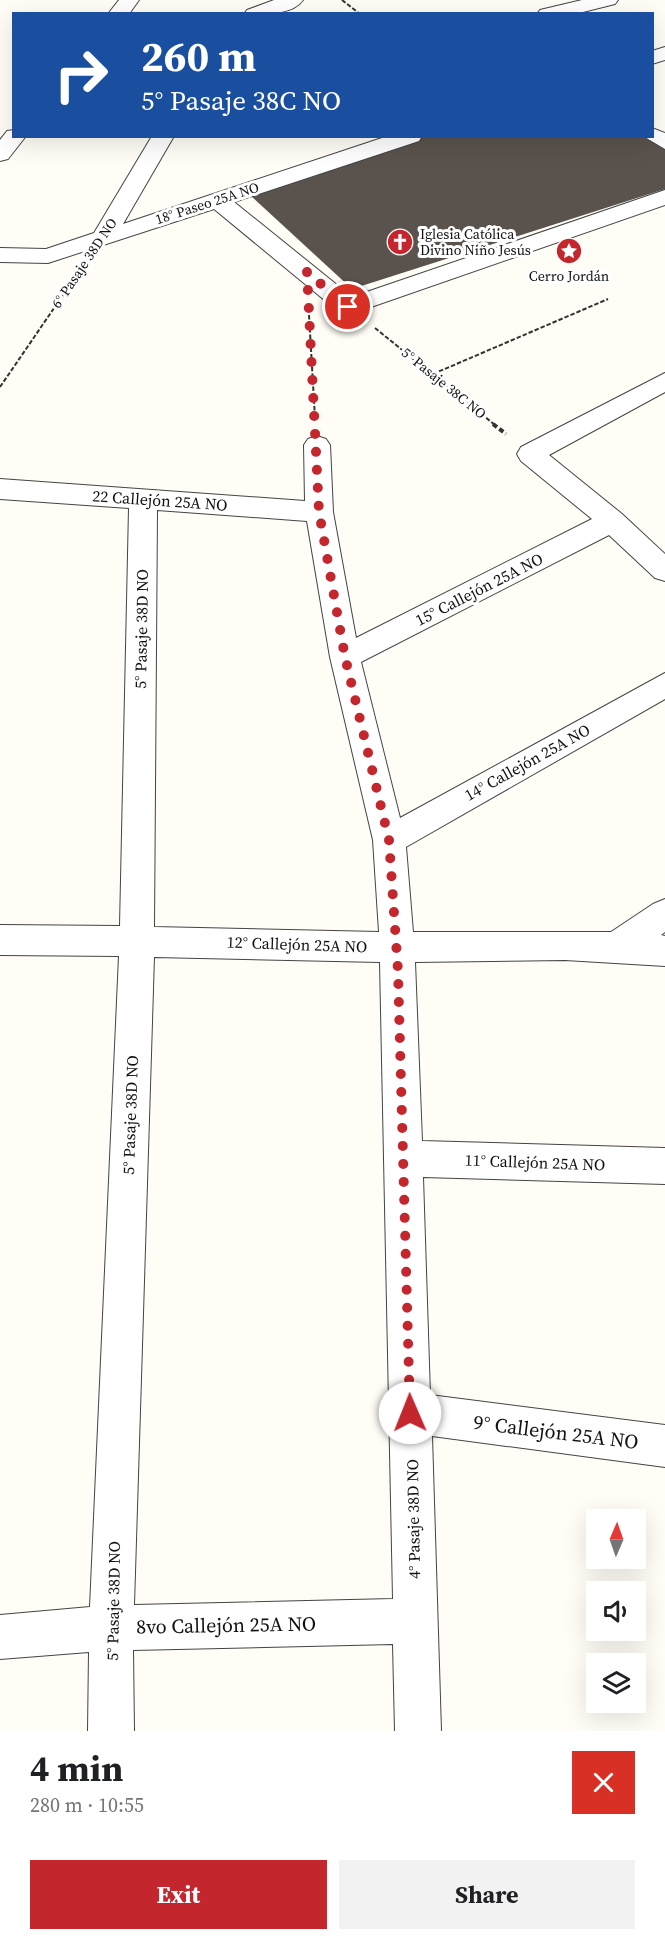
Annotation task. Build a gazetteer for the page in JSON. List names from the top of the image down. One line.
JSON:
{"streets":{"street":["18° Paseo 25A NO","6° Pasaje 38D NO","22 Callejón 25A NO","15° Callejón 25A NO","5° Pasaje 38D NO","14° Callejón 25A NO","12° Callejón 25A NO","11° Callejón 25A NO","9° Callejón 25A NO","4° Pasaje 38D NO","8vo Callejón 25A NO"],"path":["5° Pasaje 38C NO"]},"crossings":[["18° Paseo 25A NO","6° Pasaje 38D NO"],["22 Callejón 25A NO","5° Pasaje 38D NO"],["22 Callejón 25A NO","4° Pasaje 38D NO"],["15° Callejón 25A NO","4° Pasaje 38D NO"],["5° Pasaje 38D NO","12° Callejón 25A NO"],["5° Pasaje 38D NO","8vo Callejón 25A NO"],["14° Callejón 25A NO","4° Pasaje 38D NO"],["12° Callejón 25A NO","4° Pasaje 38D NO"],["11° Callejón 25A NO","4° Pasaje 38D NO"],["9° Callejón 25A NO","4° Pasaje 38D NO"],["4° Pasaje 38D NO","8vo Callejón 25A NO"]],"places":{"church":["Iglesia Católica Divino Niño Jesús"],"place":["Cerro Jordán"]},"north":"top","page":{"turn":["260 m","5° Pasaje 38C NO"],"heading":["4 min","280 m · 10:55"],"buttons":["Exit","Share"]}}
